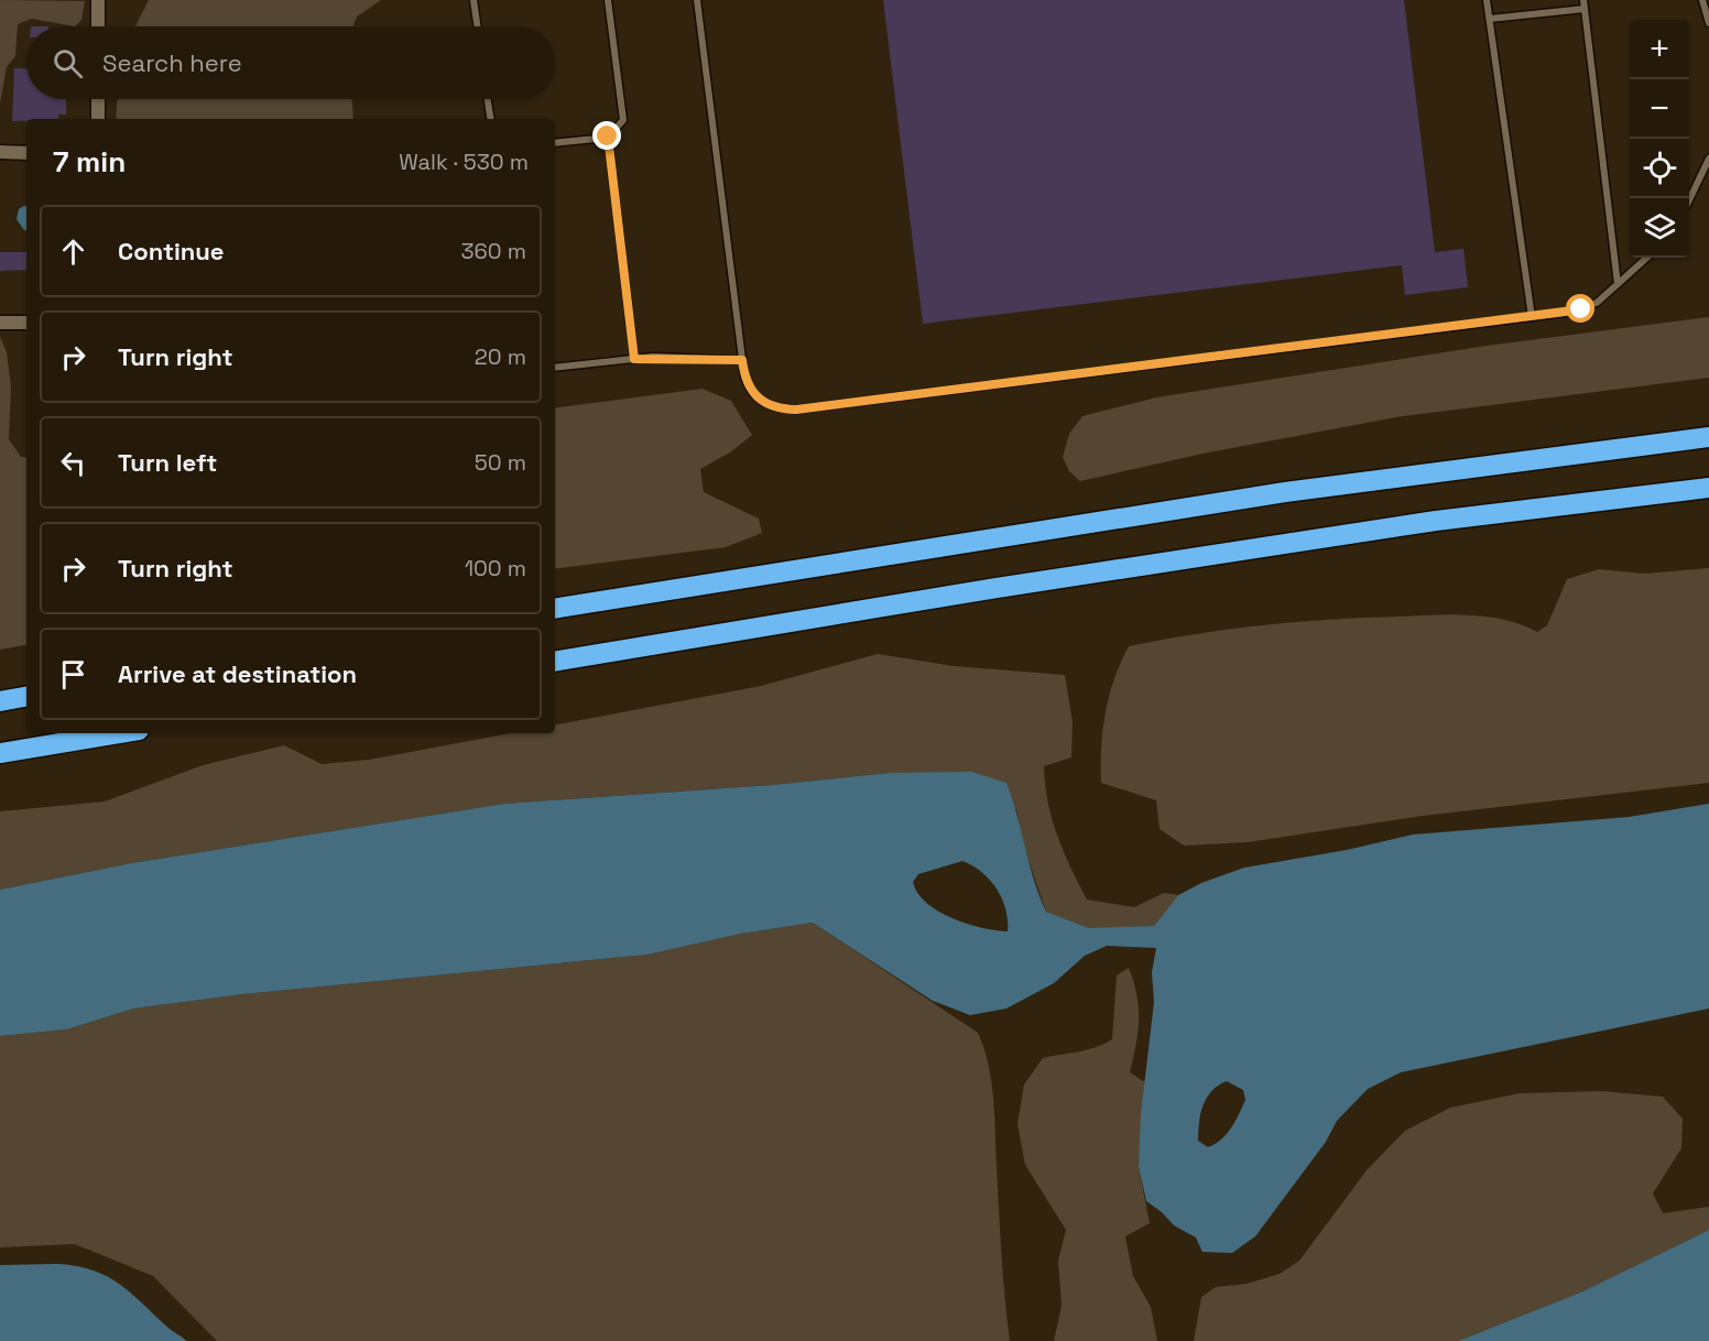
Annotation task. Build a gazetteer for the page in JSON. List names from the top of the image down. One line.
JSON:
{"page":{"map_buttons":["+","−"],"search":"Search here","heading":["7 min","Walk · 530 m"],"list":[["Continue","360 m"],["Turn right","20 m"],["Turn left","50 m"],["Turn right","100 m"],"Arrive at destination"]}}
